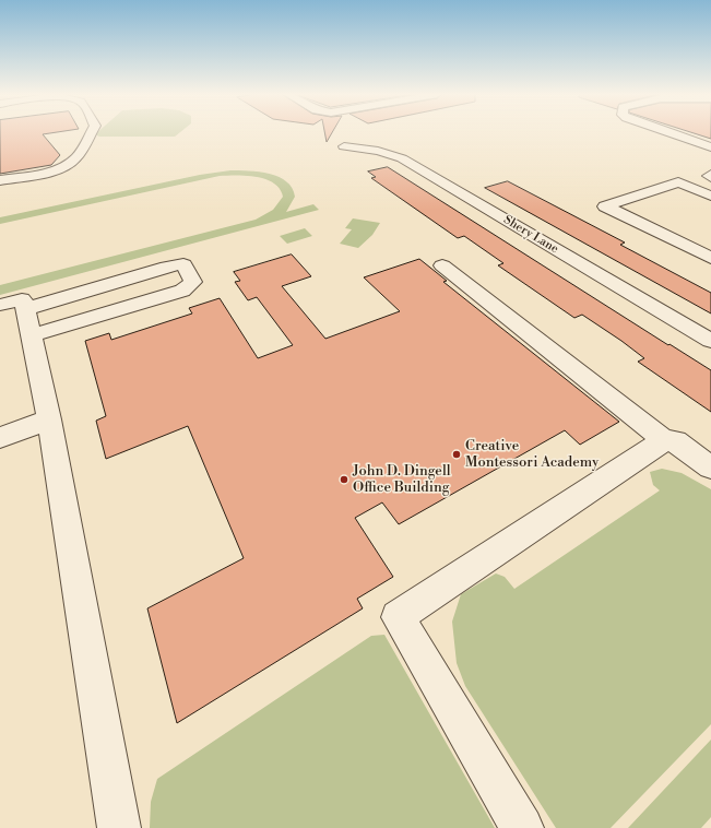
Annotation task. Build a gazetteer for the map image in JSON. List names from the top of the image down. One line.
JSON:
{"streets":{"street":["Shery Lane"]},"places":["Creative Montessori Academy","John D. Dingell Office Building"]}
